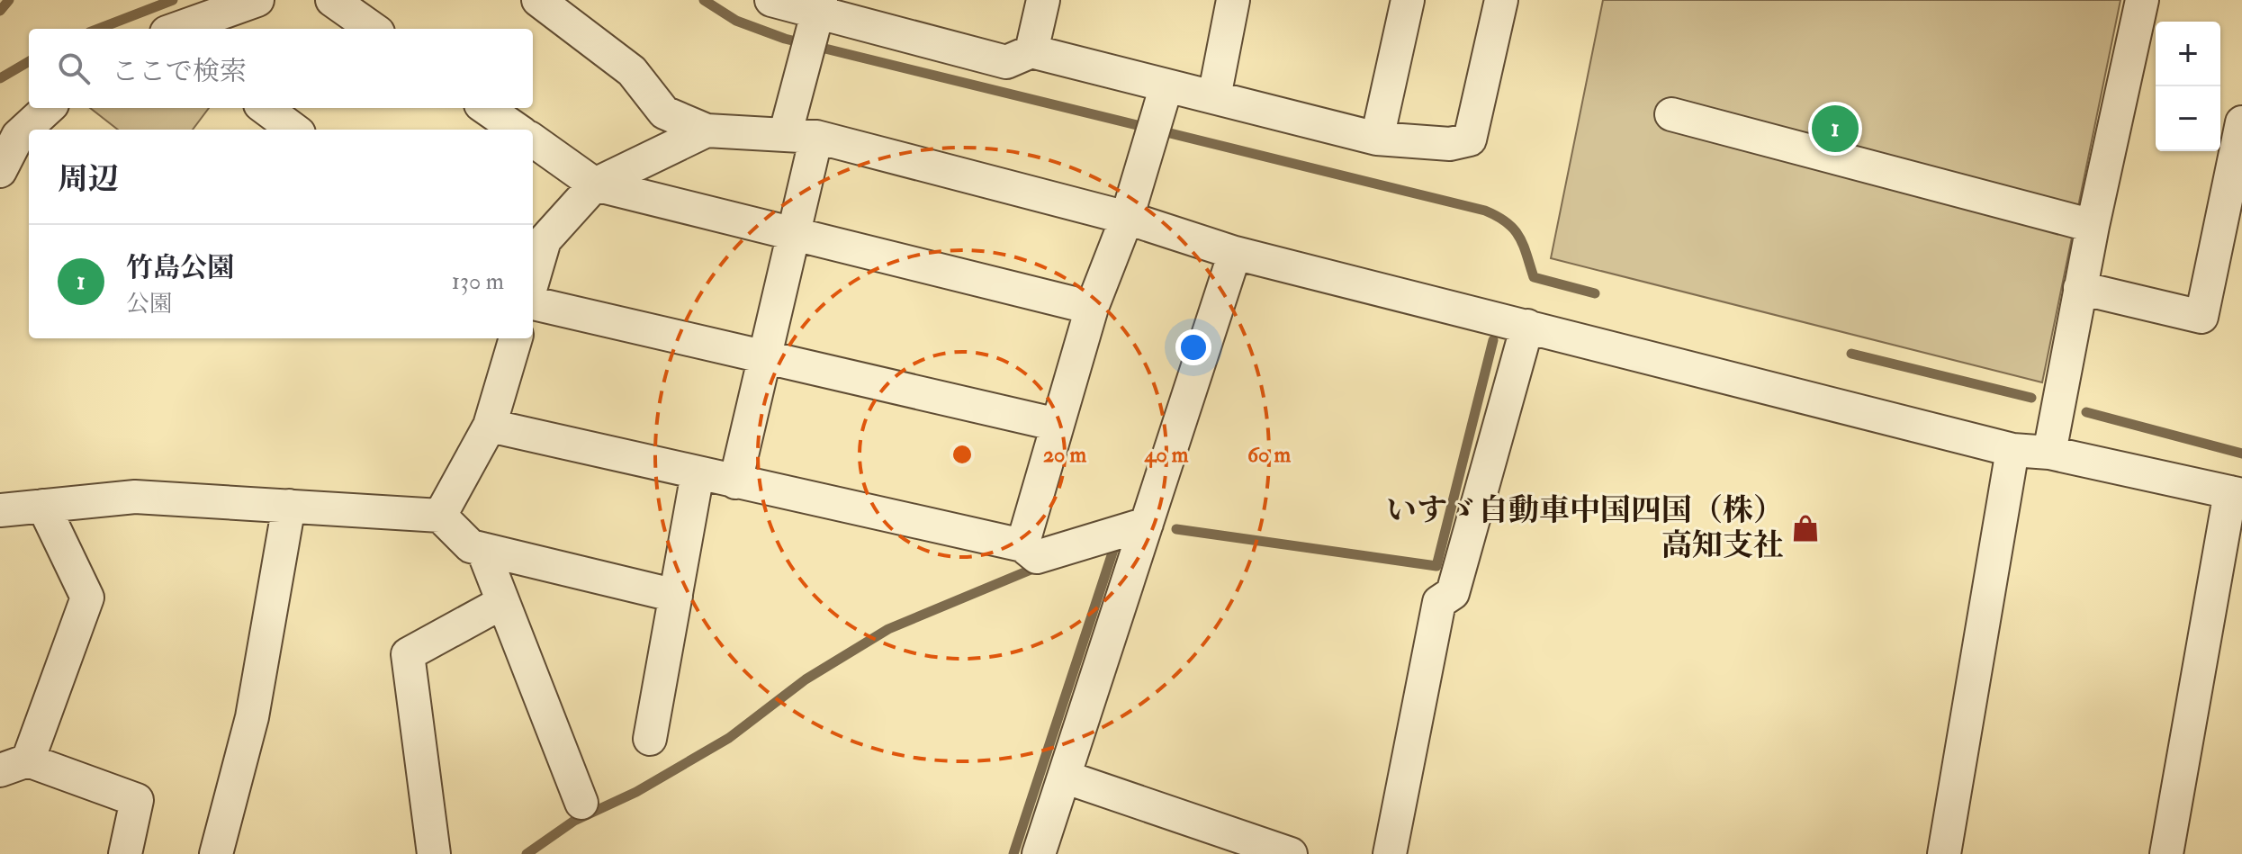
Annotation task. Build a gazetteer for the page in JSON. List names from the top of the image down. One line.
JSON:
{"places":{"shop":["いすゞ自動車中国四国（株） 高知支社"]},"page":{"map_buttons":["+","−"],"search":"ここで検索","pins":"1","heading":"周辺","list":[{"mark":"1","name":"竹島公園","note":"公園","value":"130 m"}]},"rings":["20 m","40 m","60 m"]}
